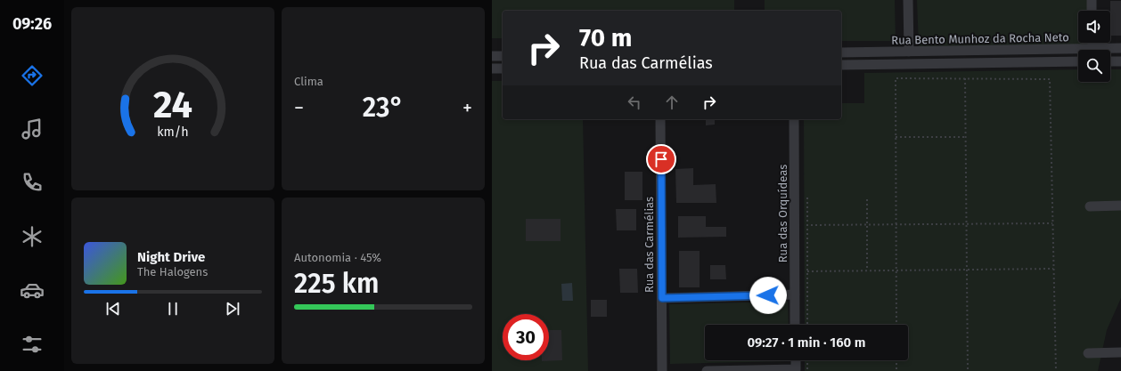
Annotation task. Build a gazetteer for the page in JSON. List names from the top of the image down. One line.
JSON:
{"streets":{"street":["Rua Bento Munhoz da Rocha Neto","Rua das Orquídeas","Rua das Carmélias"]},"page":{"tabs":"09:26","tile":["Clima",["Autonomia · 45%","225 km"]],"turn":["70 m","Rua das Carmélias"],"heat":["−","23°","+"],"song":["Night Drive","The Halogens"],"limit":"30","trip":"09:27 · 1 min · 160 m","gauge":["24","km/h"]}}
